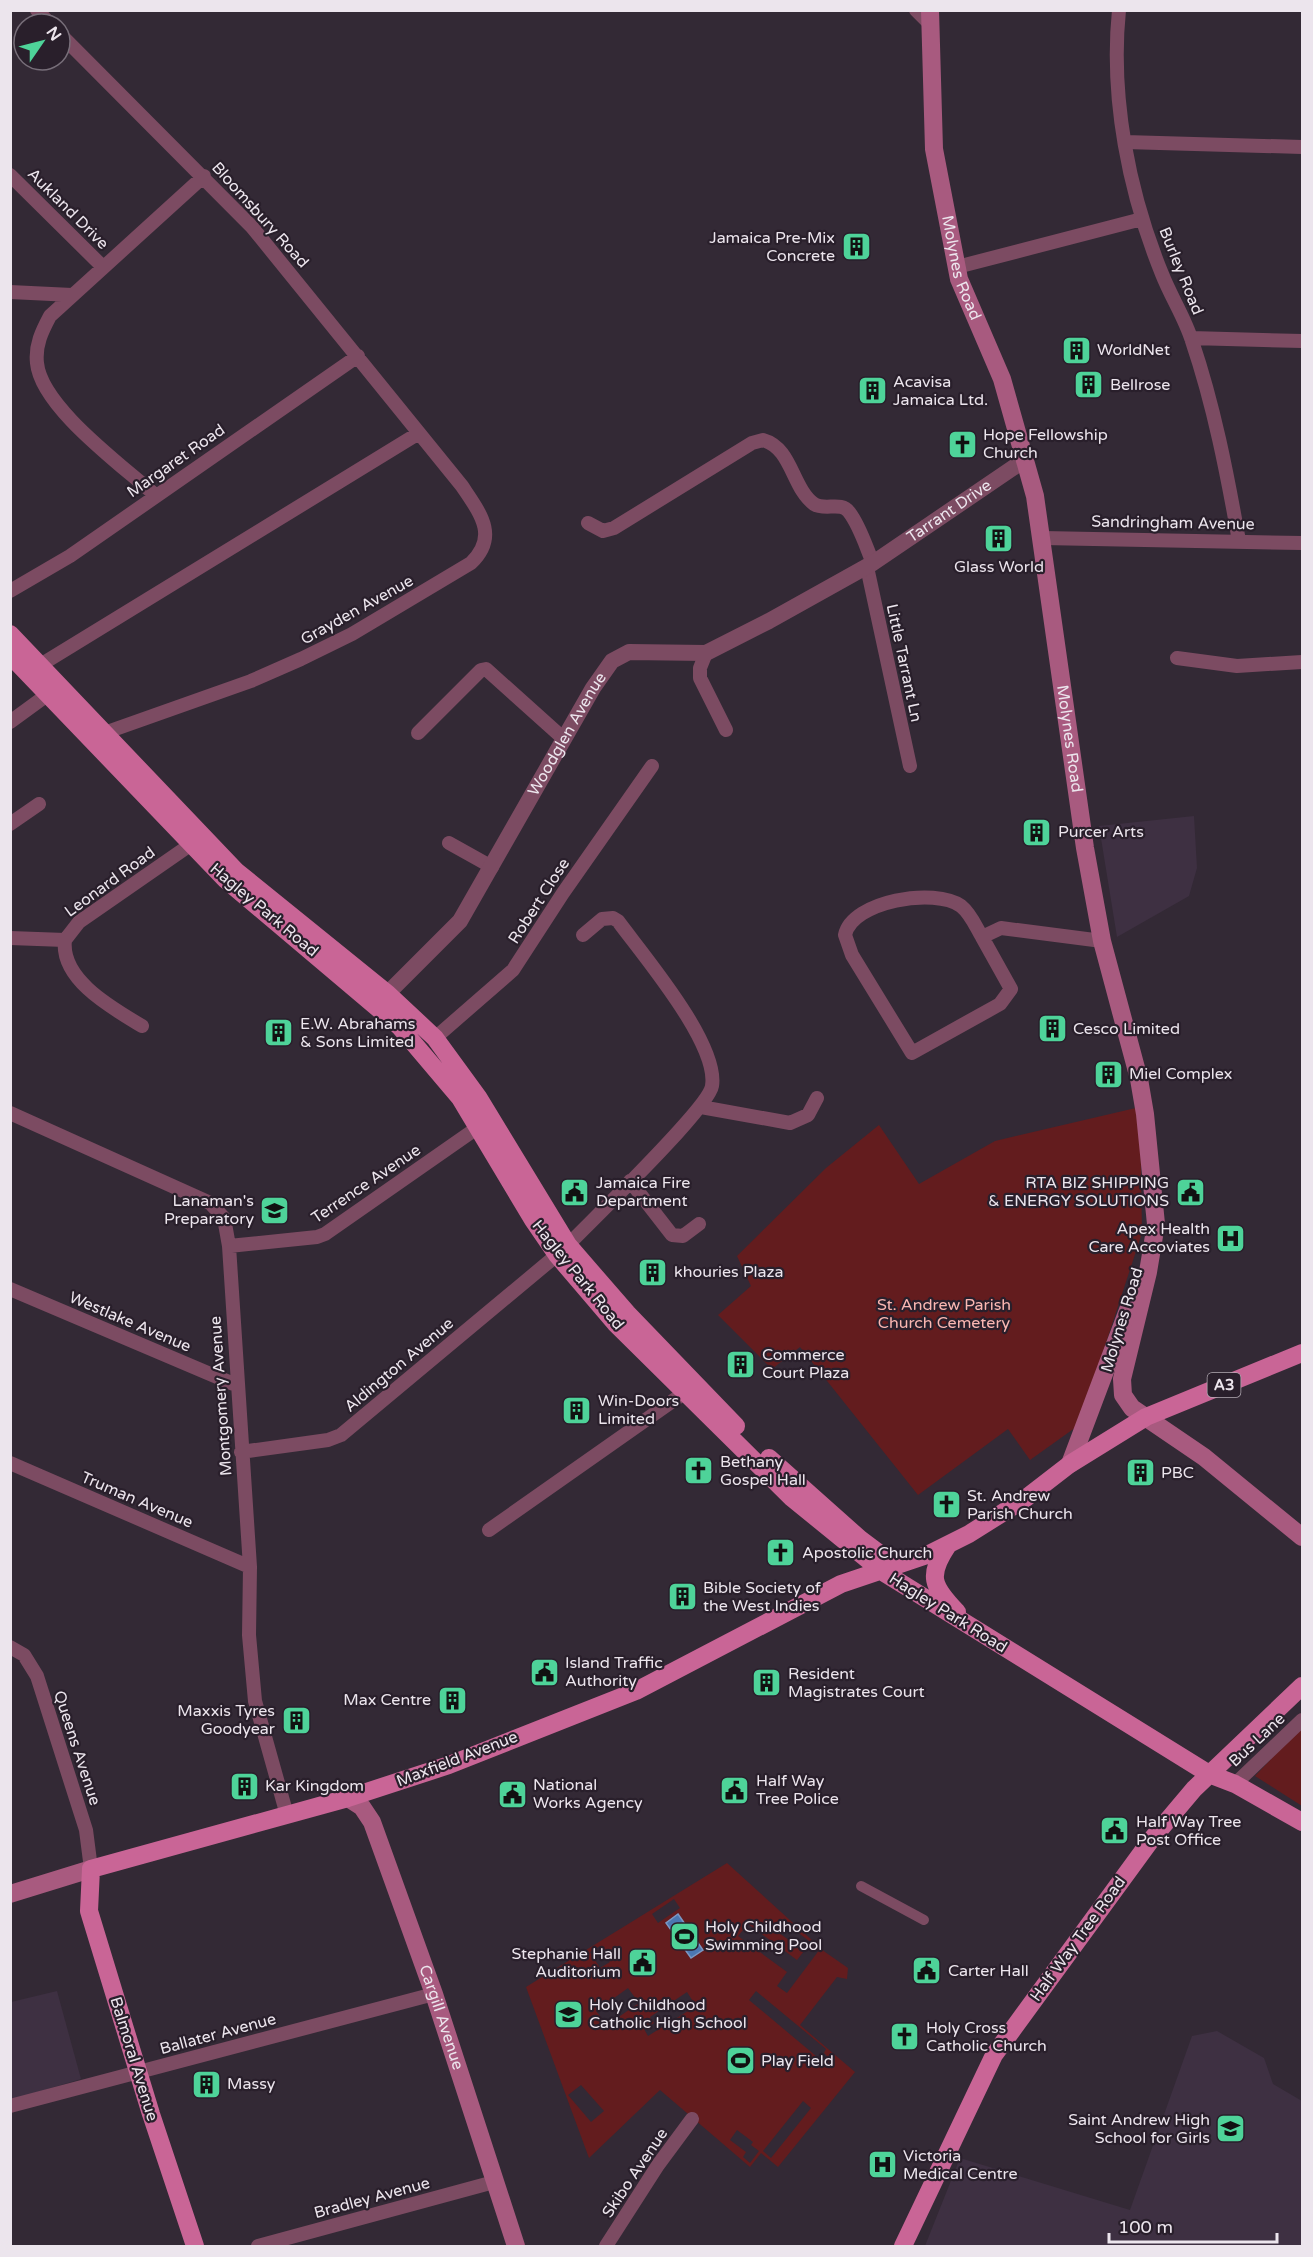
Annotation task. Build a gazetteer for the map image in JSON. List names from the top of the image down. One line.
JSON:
{"streets":{"main road":["Molynes Road","Hagley Park Road","A3","Maxfield Avenue","Half Way Tree Road","Cargill Avenue","Balmoral Avenue"],"street":["Aukland Drive","Bloomsbury Road","Burley Road","Margaret Road","Tarrant Drive","Sandringham Avenue","Grayden Avenue","Little Tarrant Ln","Woodglen Avenue","Leonard Road","Robert Close","Terrence Avenue","Westlake Avenue","Aldington Avenue","Montgomery Avenue","Truman Avenue","Bus Lane","Queens Avenue","Ballater Avenue","Skibo Avenue","Bradley Avenue"]},"crossings":[["Bloomsbury Road","Margaret Road"],["Bloomsbury Road","Grayden Avenue"],["Molynes Road","Tarrant Drive"],["Molynes Road","Sandringham Avenue"],["Molynes Road","A3"],["Burley Road","Sandringham Avenue"],["Tarrant Drive","Little Tarrant Ln"],["Tarrant Drive","Woodglen Avenue"],["Grayden Avenue","Hagley Park Road"],["Little Tarrant Ln","Woodglen Avenue"],["Woodglen Avenue","Hagley Park Road"],["Leonard Road","Hagley Park Road"],["Robert Close","Hagley Park Road"],["Hagley Park Road","Terrence Avenue"],["Hagley Park Road","Aldington Avenue"],["Hagley Park Road","A3"],["Hagley Park Road","Bus Lane"],["Hagley Park Road","Maxfield Avenue"],["Hagley Park Road","Half Way Tree Road"],["Terrence Avenue","Montgomery Avenue"],["Westlake Avenue","Montgomery Avenue"],["Aldington Avenue","Montgomery Avenue"],["A3","Maxfield Avenue"],["Montgomery Avenue","Truman Avenue"],["Queens Avenue","Maxfield Avenue"],["Queens Avenue","Balmoral Avenue"],["Maxfield Avenue","Cargill Avenue"],["Maxfield Avenue","Balmoral Avenue"],["Cargill Avenue","Ballater Avenue"],["Cargill Avenue","Bradley Avenue"],["Ballater Avenue","Balmoral Avenue"]],"parks":["St. Andrew Parish Church Cemetery"],"places":{"building":["Jamaica Pre-Mix Concrete","WorldNet","Bellrose","Acavisa Jamaica Ltd.","Glass World","Purcer Arts","Cesco Limited","E.W. Abrahams & Sons Limited","Miel Complex","khouries Plaza","Commerce Court Plaza","Win-Doors Limited","PBC","Bible Society of the West Indies","Resident Magistrates Court","Max Centre","Maxxis Tyres Goodyear","Kar Kingdom","Massy"],"church":["Hope Fellowship Church","Bethany Gospel Hall","St. Andrew Parish Church","Apostolic Church","Holy Cross Catholic Church"],"public building":["Jamaica Fire Department","RTA BIZ SHIPPING & ENERGY SOLUTIONS","Island Traffic Authority","Half Way Tree Police","National Works Agency","Half Way Tree Post Office","Stephanie Hall Auditorium","Carter Hall"],"school or university":["Lanaman's Preparatory","Holy Childhood Catholic High School","Saint Andrew High School for Girls"],"hospital":["Apex Health Care Accoviates","Victoria Medical Centre"],"sports":["Holy Childhood Swimming Pool","Play Field"]},"scale_bar":"100 m","north":"top right"}
